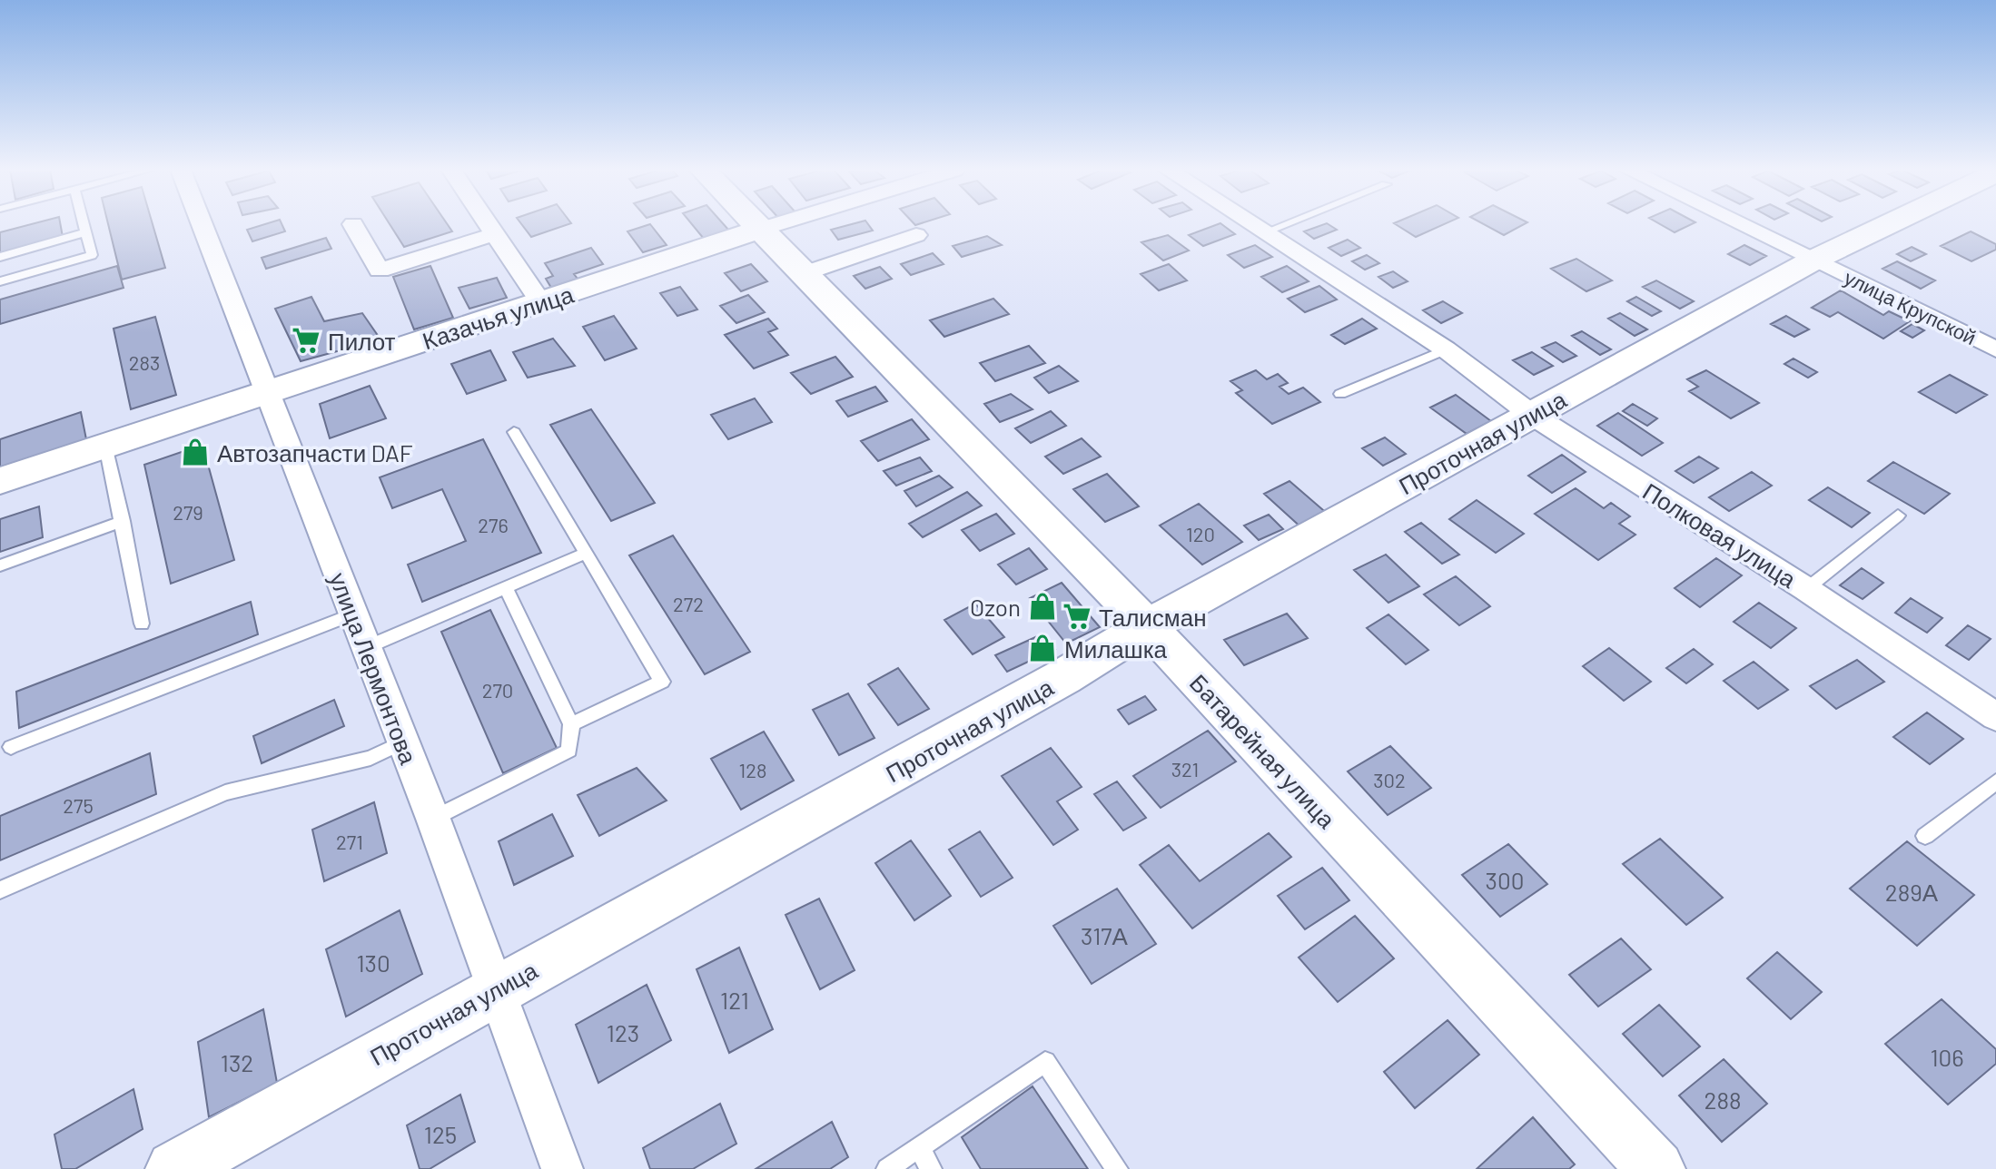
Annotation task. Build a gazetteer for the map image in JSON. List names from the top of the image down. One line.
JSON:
{"streets":{"street":["улица Крупской","Казачья улица","Проточная улица","Полковая улица","улица Лермонтова","Батарейная улица"]},"crossings":[["улица Крупской","Проточная улица"],["Казачья улица","улица Лермонтова"],["Казачья улица","Батарейная улица"],["Проточная улица","Полковая улица"],["Проточная улица","улица Лермонтова"],["Проточная улица","Батарейная улица"]],"places":{"supermarket":["Пилот","Талисман"],"shop":["Автозапчасти DAF","Ozon","Милашка"]},"house_numbers":["283","279","276","120","272","270","321","128","302","275","271","300","289А","317А","130","121","123","106","132","288","125"]}
